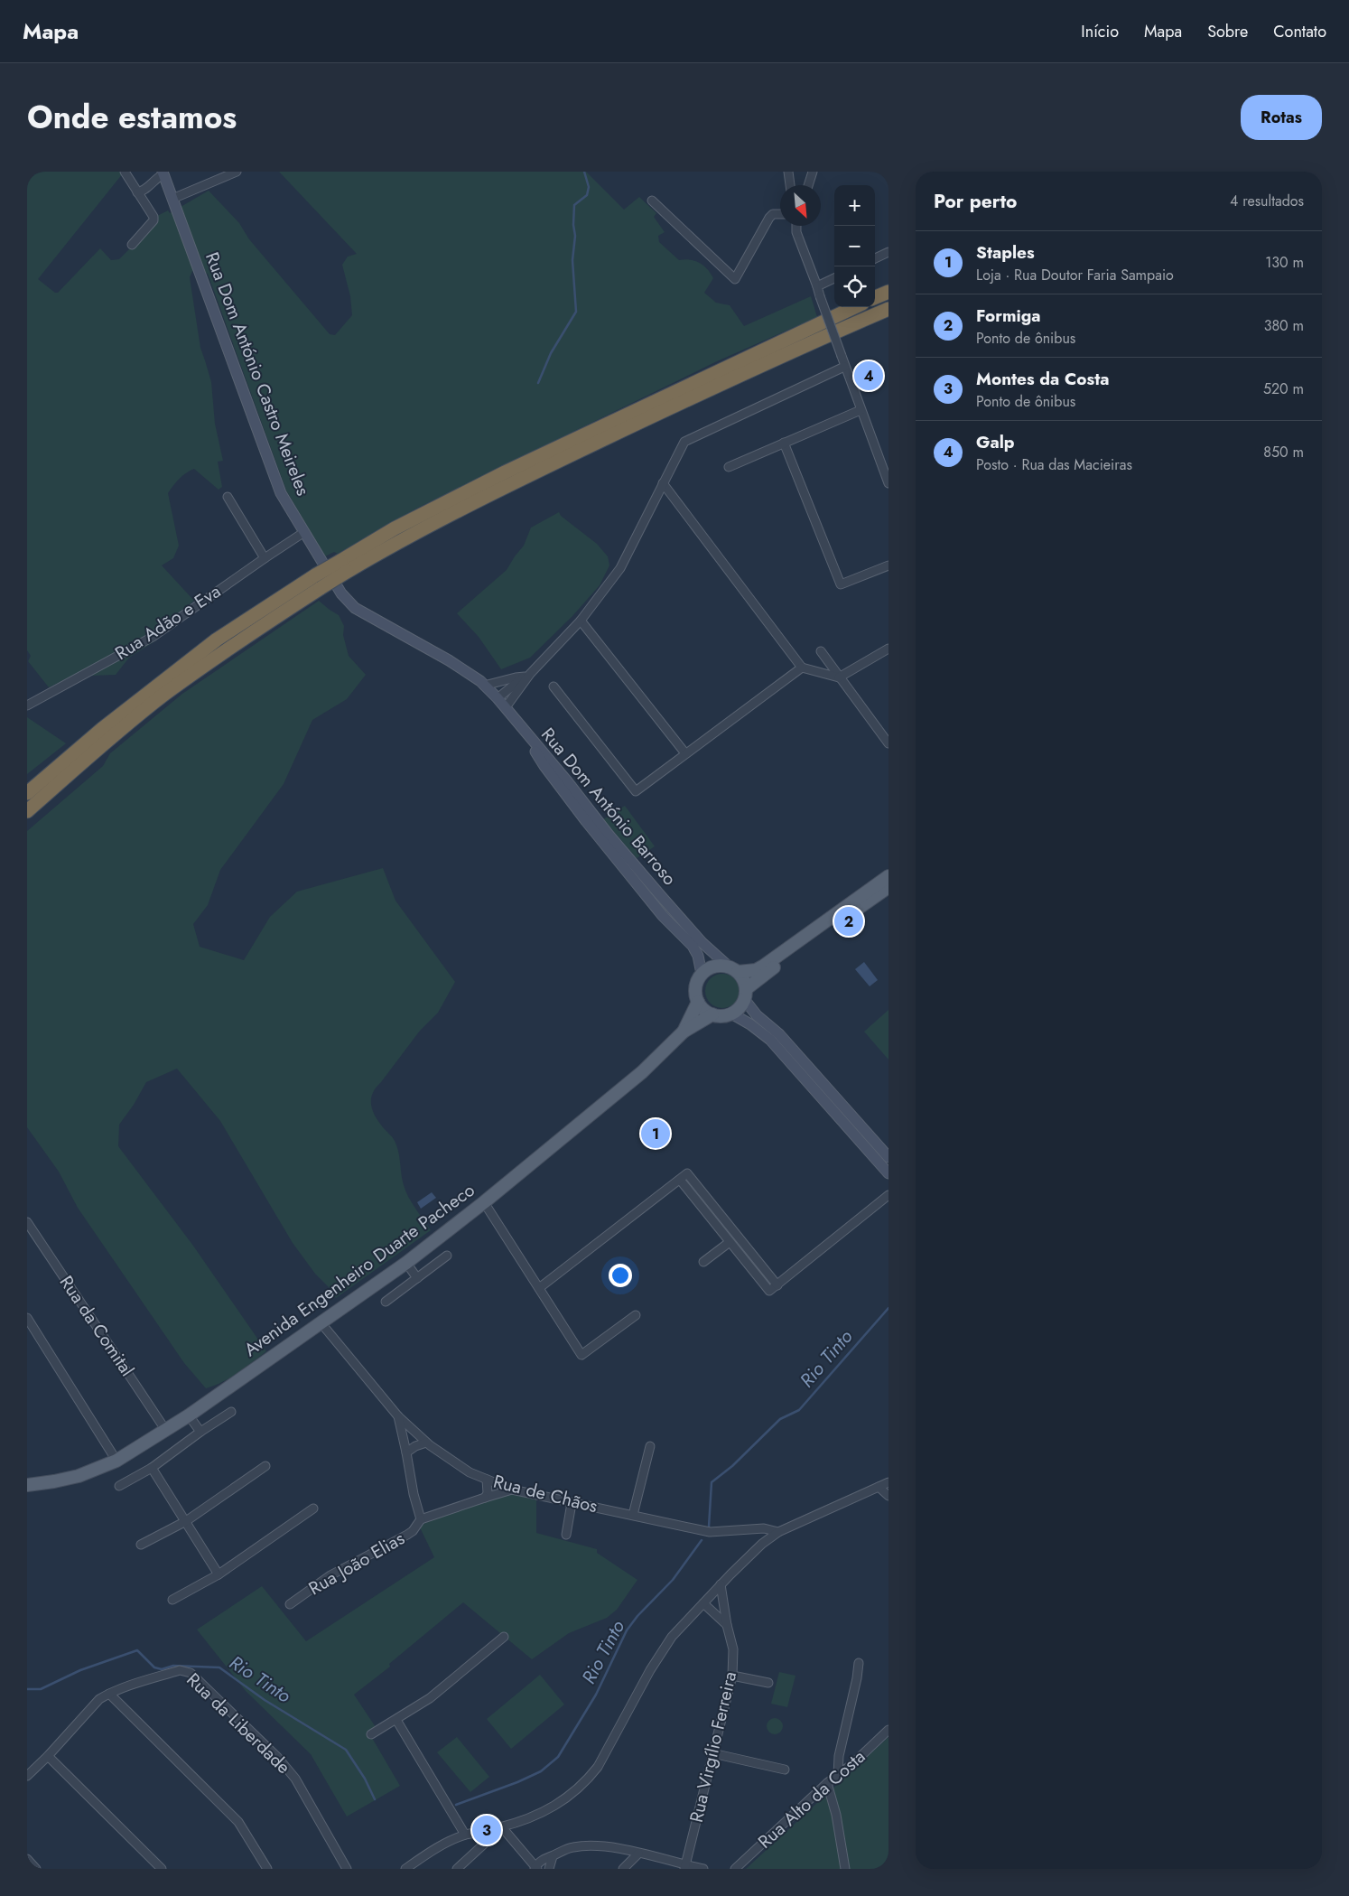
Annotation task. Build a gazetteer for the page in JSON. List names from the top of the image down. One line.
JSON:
{"streets":{"main road":["Rua Dom António Castro Meireles","Rua Dom António Barroso","Avenida Engenheiro Duarte Pacheco"],"street":["Rua Adão e Eva","Rua da Comital","Rua de Chãos","Rua João Elias","Rua da Liberdade","Rua Virgílio Ferreira","Rua Alto da Costa"]},"crossings":[["Rua Dom António Castro Meireles","Rua Adão e Eva"],["Rua Dom António Castro Meireles","Rua Dom António Barroso"],["Rua Dom António Barroso","Avenida Engenheiro Duarte Pacheco"],["Avenida Engenheiro Duarte Pacheco","Rua da Comital"],["Avenida Engenheiro Duarte Pacheco","Rua de Chãos"]],"water":["Rio Tinto"],"north":"bottom right","page":{"header":"Mapa","nav":["Início","Mapa","Sobre","Contato"],"title":"Onde estamos","buttons":"Rotas","heading":["Por perto","4 resultados"],"map_buttons":["+","−"],"list":[{"mark":"1","name":"Staples","note":"Loja · Rua Doutor Faria Sampaio","value":"130 m"},{"mark":"2","name":"Formiga","note":"Ponto de ônibus","value":"380 m"},{"mark":"3","name":"Montes da Costa","note":"Ponto de ônibus","value":"520 m"},{"mark":"4","name":"Galp","note":"Posto · Rua das Macieiras","value":"850 m"}],"pins":["4","2","1","3"]}}
